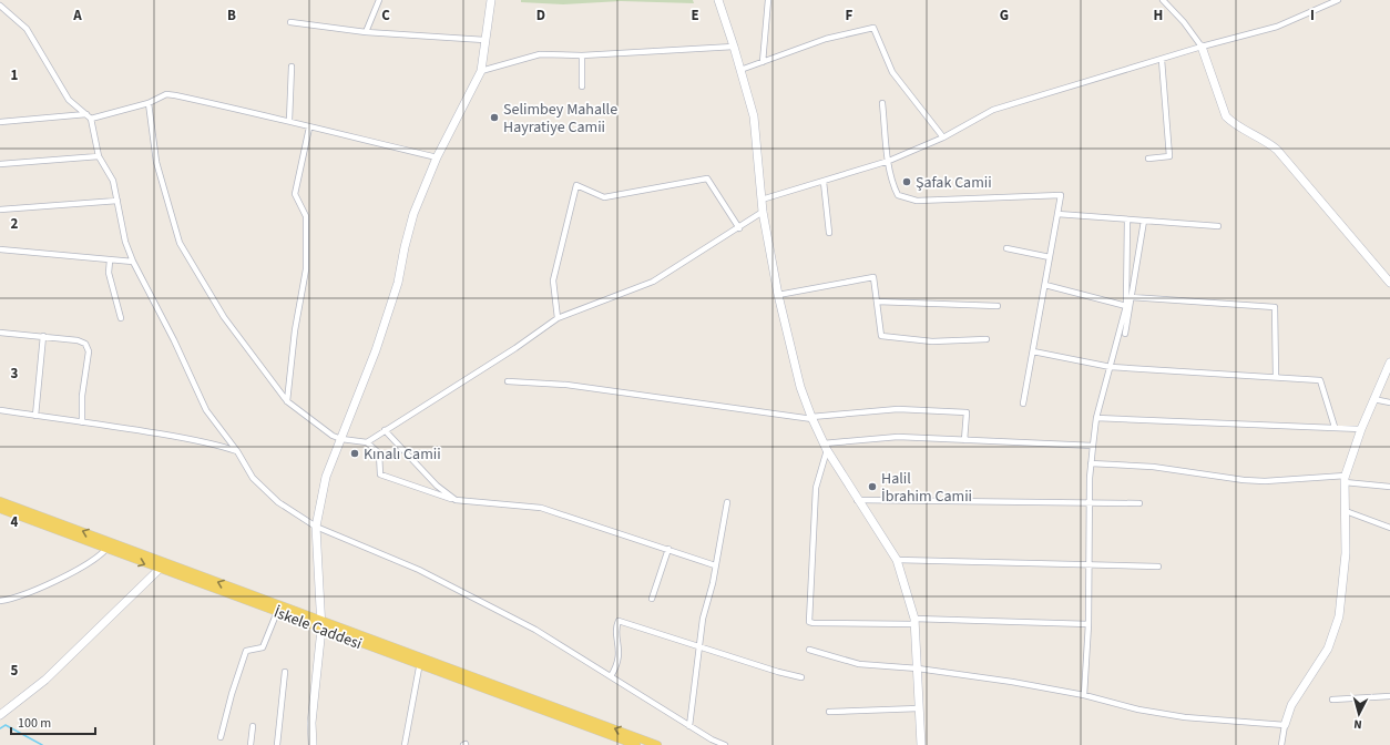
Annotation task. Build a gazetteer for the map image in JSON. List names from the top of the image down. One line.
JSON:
{"streets":{"main road":["İskele Caddesi"]},"places":["Selimbey Mahalle Hayratiye Camii","Şafak Camii","Kınalı Camii","Halil İbrahim Camii"],"scale_bar":"100 m","north":"bottom","grid":{"columns":["A","B","C","D","E","F","G","H","I"],"rows":["1","2","3","4","5"]}}
